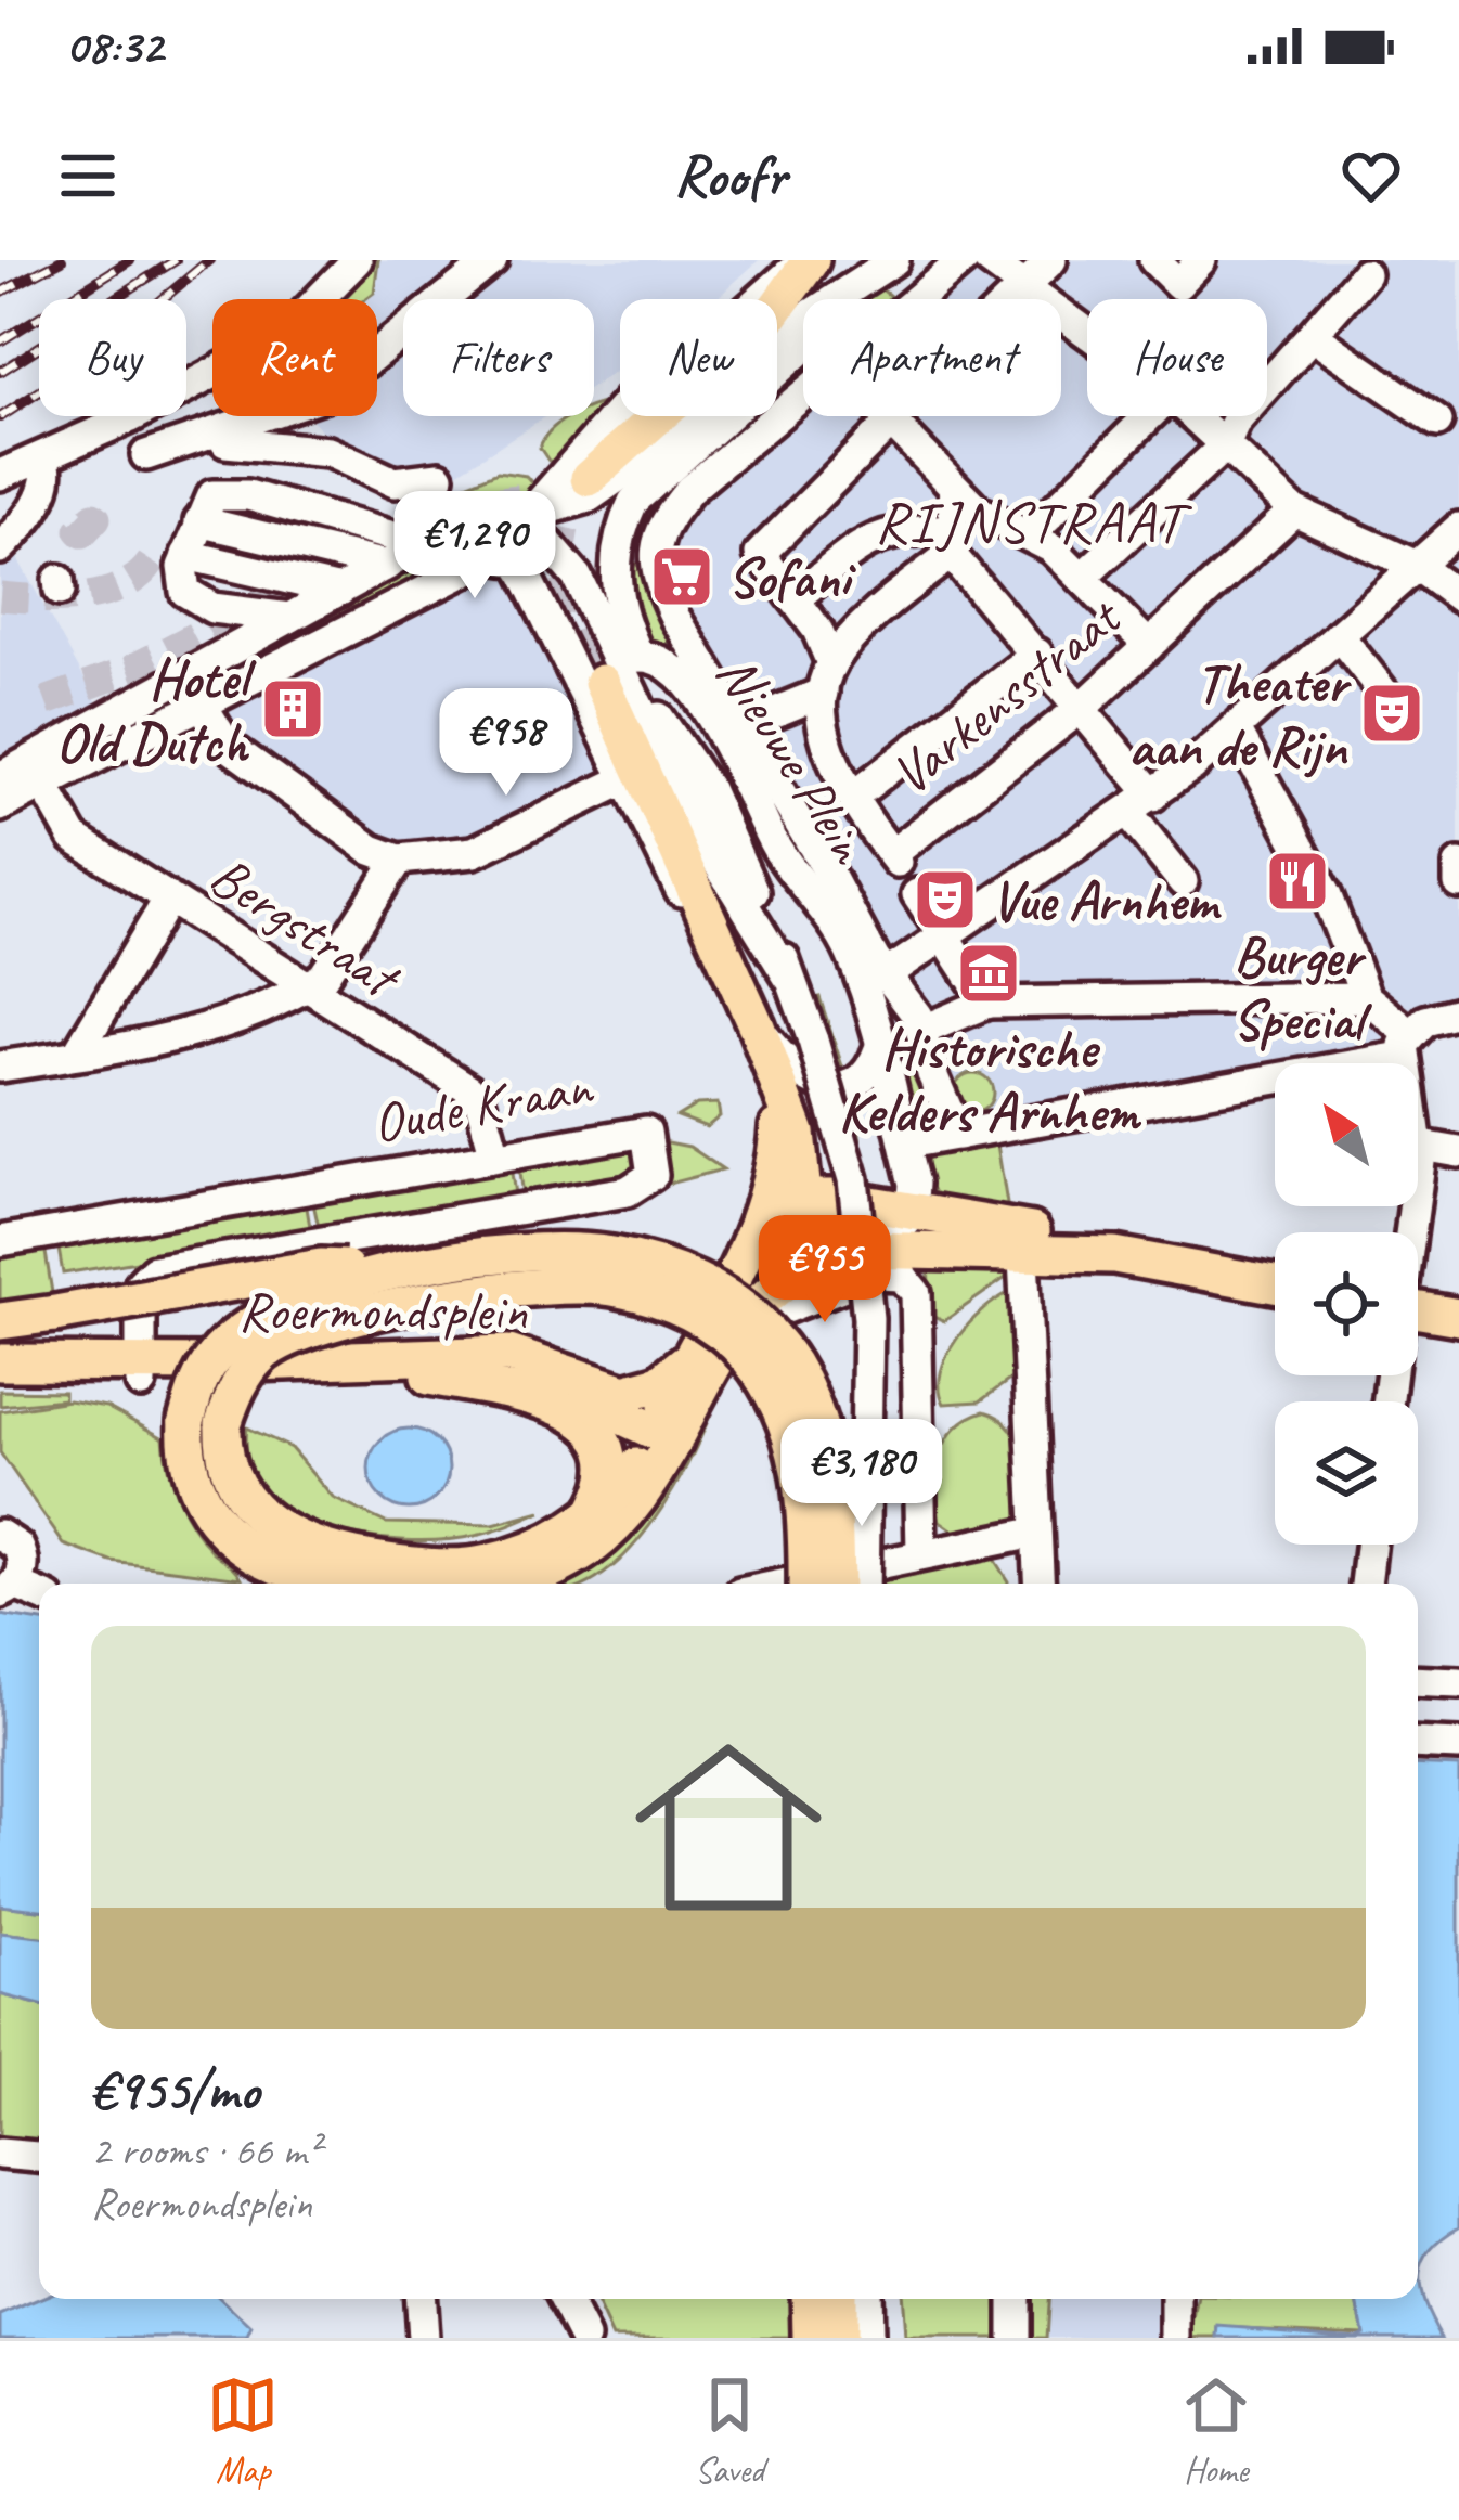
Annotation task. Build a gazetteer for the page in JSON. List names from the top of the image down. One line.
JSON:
{"streets":{"main road":["Nieuwe Plein","Roermondsplein"],"street":["Varkensstraat","Bergstraat","Oude Kraan"]},"crossings":[["Nieuwe Plein","Roermondsplein"],["Bergstraat","Oude Kraan"],["Oude Kraan","Roermondsplein"]],"districts":["RIJNSTRAAT"],"places":{"supermarket":["Sofani"],"building":["Hotel Old Dutch"],"theatre":["Theater aan de Rijn","Vue Arnhem"],"restaurant":["Burger Special"],"museum":["Historische Kelders Arnhem"]},"north":"top left","page":{"status":"08:32","header":"Roofr","chip":["Buy","Rent","Filters","New","Apartment","House"],"price":["€1,290","€958","€955","€3,180"],"list":[{"name":"€955/mo","note":"2 rooms · 66 m² · Roermondsplein"}],"tabs":["Map","Saved","Home"]}}
